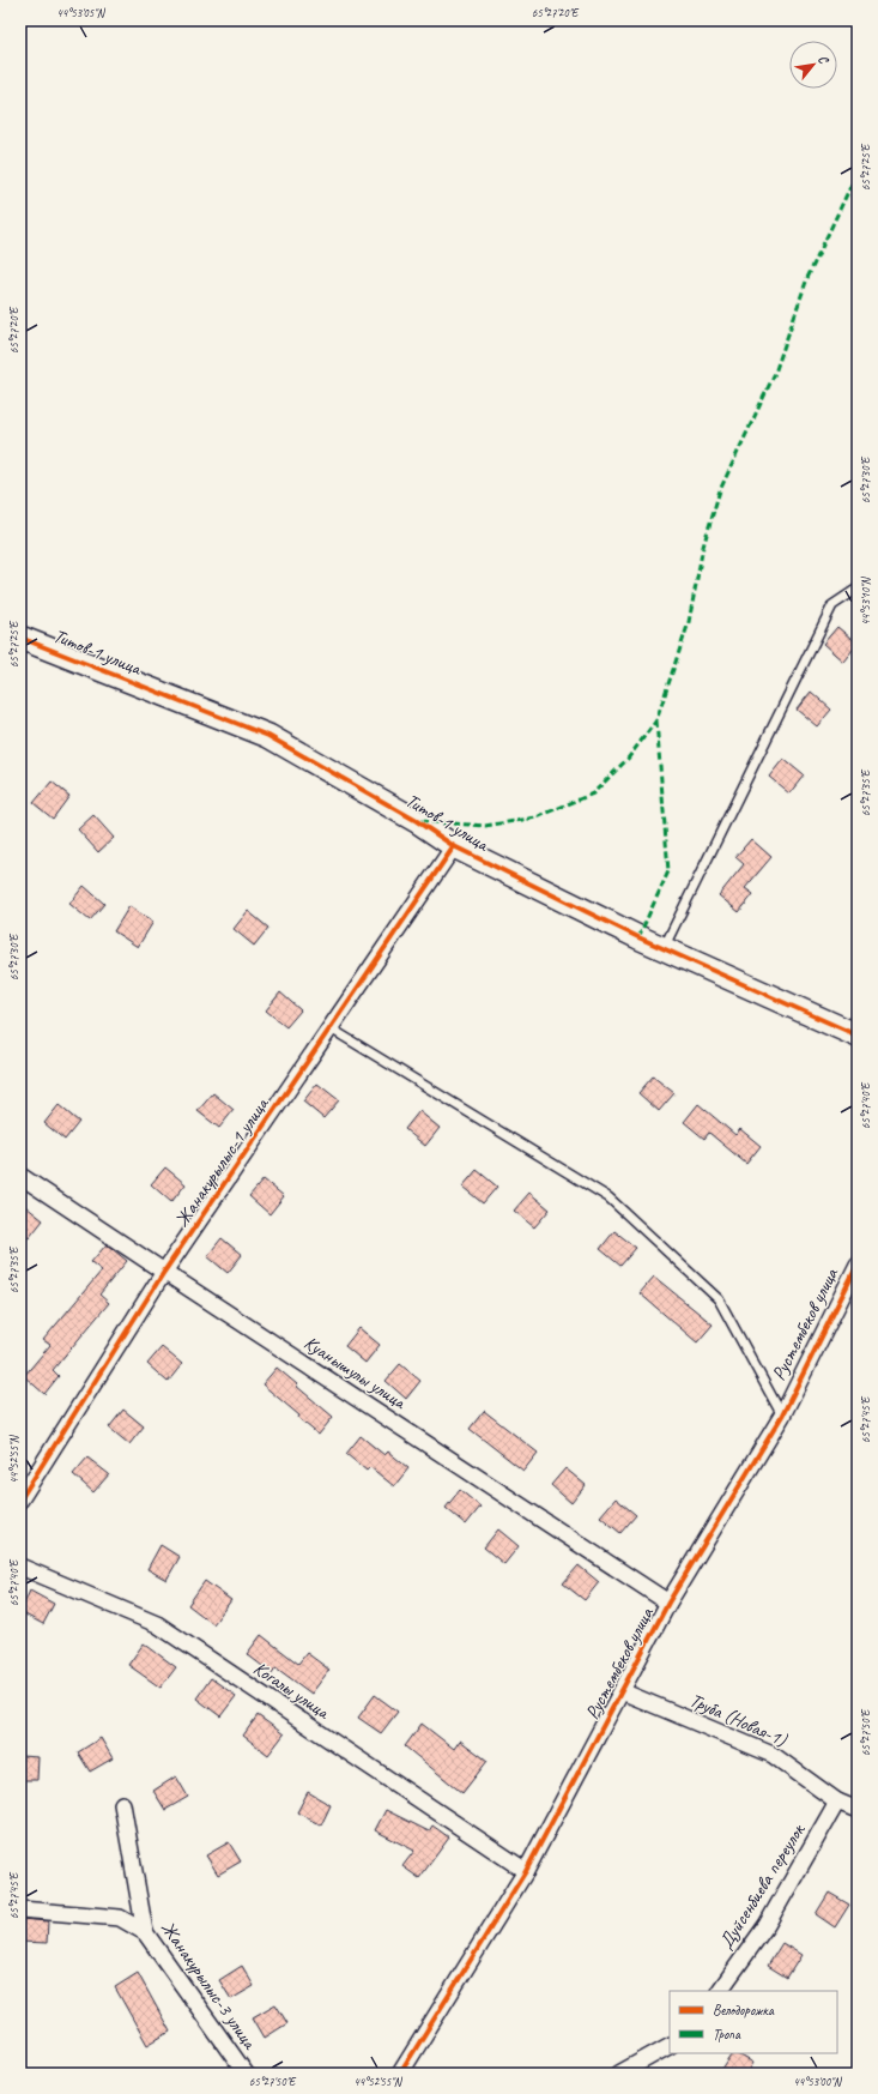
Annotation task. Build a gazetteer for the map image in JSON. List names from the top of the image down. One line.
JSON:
{"streets":{"street":["Титов-1 улица","Жанакурылыс-1 улица","Рустембеков улица","Куанышулы улица","Когалы улица","Труба (Новая-1)","Дуйсенбиева переулок","Жанакурылыс-3 улица"]},"crossings":[["Титов-1 улица","Жанакурылыс-1 улица"],["Жанакурылыс-1 улица","Куанышулы улица"],["Рустембеков улица","Куанышулы улица"],["Рустембеков улица","Когалы улица"],["Рустембеков улица","Труба (Новая-1)"],["Труба (Новая-1)","Дуйсенбиева переулок"]],"legend":["Велодорожка","Тропа"],"north":"top right","coordinates":["44°53'05\"N","65°27'20\"E","65°27'25\"E","65°27'30\"E","44°53'10\"N","65°27'35\"E","65°27'40\"E","65°27'45\"E","44°52'55\"N","65°27'50\"E","44°53'00\"N"]}
